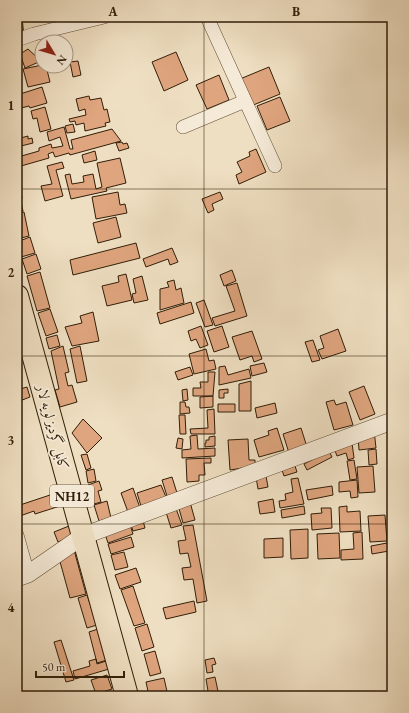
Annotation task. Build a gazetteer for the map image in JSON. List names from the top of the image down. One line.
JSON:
{"streets":{"highway":["کابل گردیز لویه لار","NH12"]},"scale_bar":"50 m","north":"bottom right","grid":{"columns":["A","B"],"rows":["1","2","3","4"]}}
